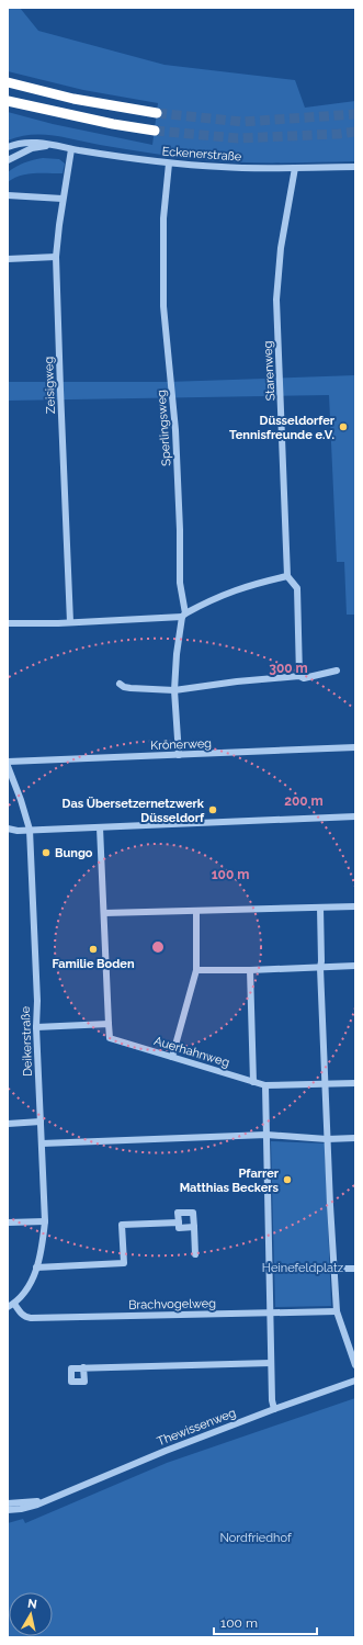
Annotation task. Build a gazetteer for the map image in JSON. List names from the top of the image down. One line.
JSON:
{"streets":{"street":["Eckenerstraße","Starenweg","Zeisigweg","Sperlingsweg","Krönerweg","Deikerstraße","Auerhahnweg","Brachvogelweg","Thewissenweg"]},"crossings":[["Eckenerstraße","Starenweg"],["Eckenerstraße","Zeisigweg"],["Eckenerstraße","Sperlingsweg"],["Sperlingsweg","Krönerweg"],["Deikerstraße","Brachvogelweg"]],"parks":["Heinefeldplatz","Nordfriedhof"],"places":["Düsseldorfer Tennisfreunde e.V.","Das Übersetzernetzwerk Düsseldorf","Bungo","Familie Boden","Pfarrer Matthias Beckers"],"scale_bar":"100 m","north":"top","rings":["300 m","200 m","100 m"]}
